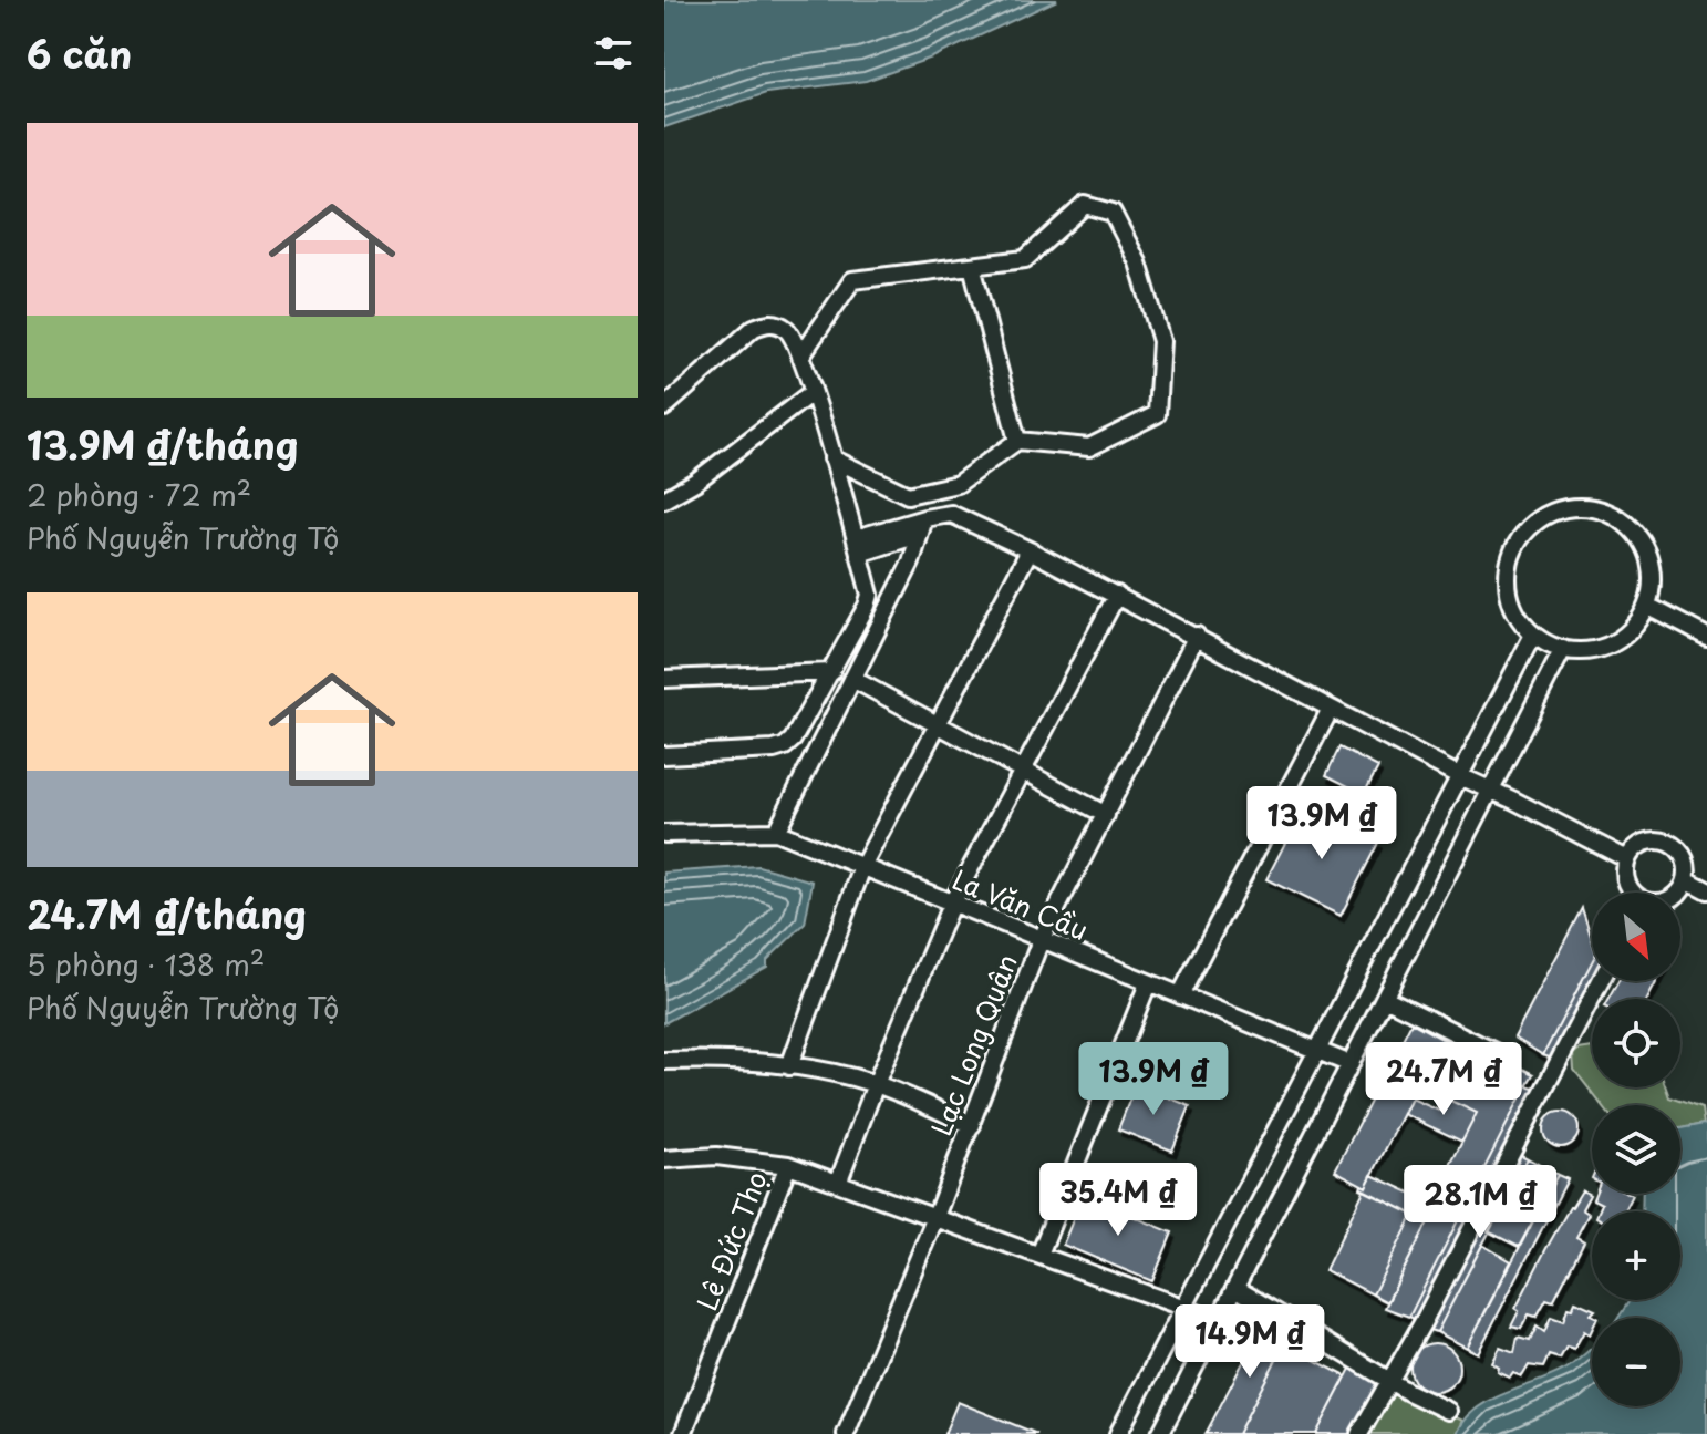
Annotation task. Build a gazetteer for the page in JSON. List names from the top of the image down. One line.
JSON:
{"streets":{"street":["La Văn Cầu","Lạc Long Quân","Lê Đức Thọ"]},"crossings":[["La Văn Cầu","Lạc Long Quân"]],"north":"bottom right","page":{"heading":"6 căn","list":[{"name":"13.9M ₫/tháng","note":"2 phòng · 72 m² · Phố Nguyễn Trường Tộ"},{"name":"24.7M ₫/tháng","note":"5 phòng · 138 m² · Phố Nguyễn Trường Tộ"}],"price":["13.9M ₫","13.9M ₫","24.7M ₫","35.4M ₫","28.1M ₫","14.9M ₫"],"map_buttons":["+","−"]}}
